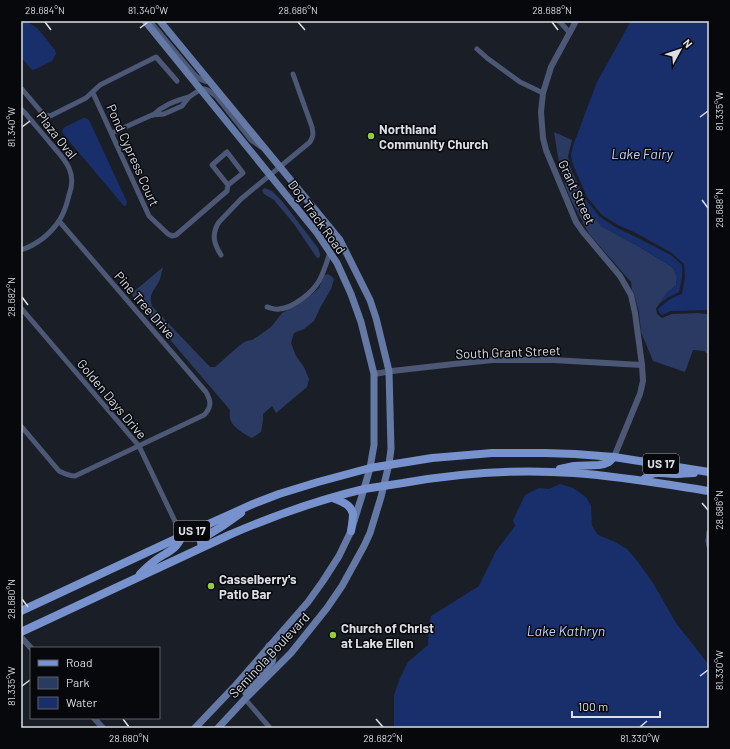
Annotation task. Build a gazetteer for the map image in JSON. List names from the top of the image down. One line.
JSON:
{"streets":{"main road":["Dog Track Road","US 17","Seminola Boulevard"],"street":["Plaza Oval","Pond Cypress Court","Grant Street","Pine Tree Drive","South Grant Street","Golden Days Drive"]},"crossings":[["Plaza Oval","Pine Tree Drive"],["Grant Street","South Grant Street"],["Grant Street","US 17"],["Dog Track Road","South Grant Street"],["Dog Track Road","US 17"],["Dog Track Road","Seminola Boulevard"],["Pine Tree Drive","Golden Days Drive"],["Golden Days Drive","US 17"],["US 17","Seminola Boulevard"]],"water":["Lake Fairy","Lake Kathryn"],"places":["Northland Community Church","Casselberry's Patio Bar","Church of Christ at Lake Ellen"],"legend":["Road","Park","Water"],"scale_bar":"100 m","north":"top right","coordinates":["28.684°N","81.340°W","28.686°N","28.688°N","81.335°W","28.682°N","28.680°N","81.330°W"]}
